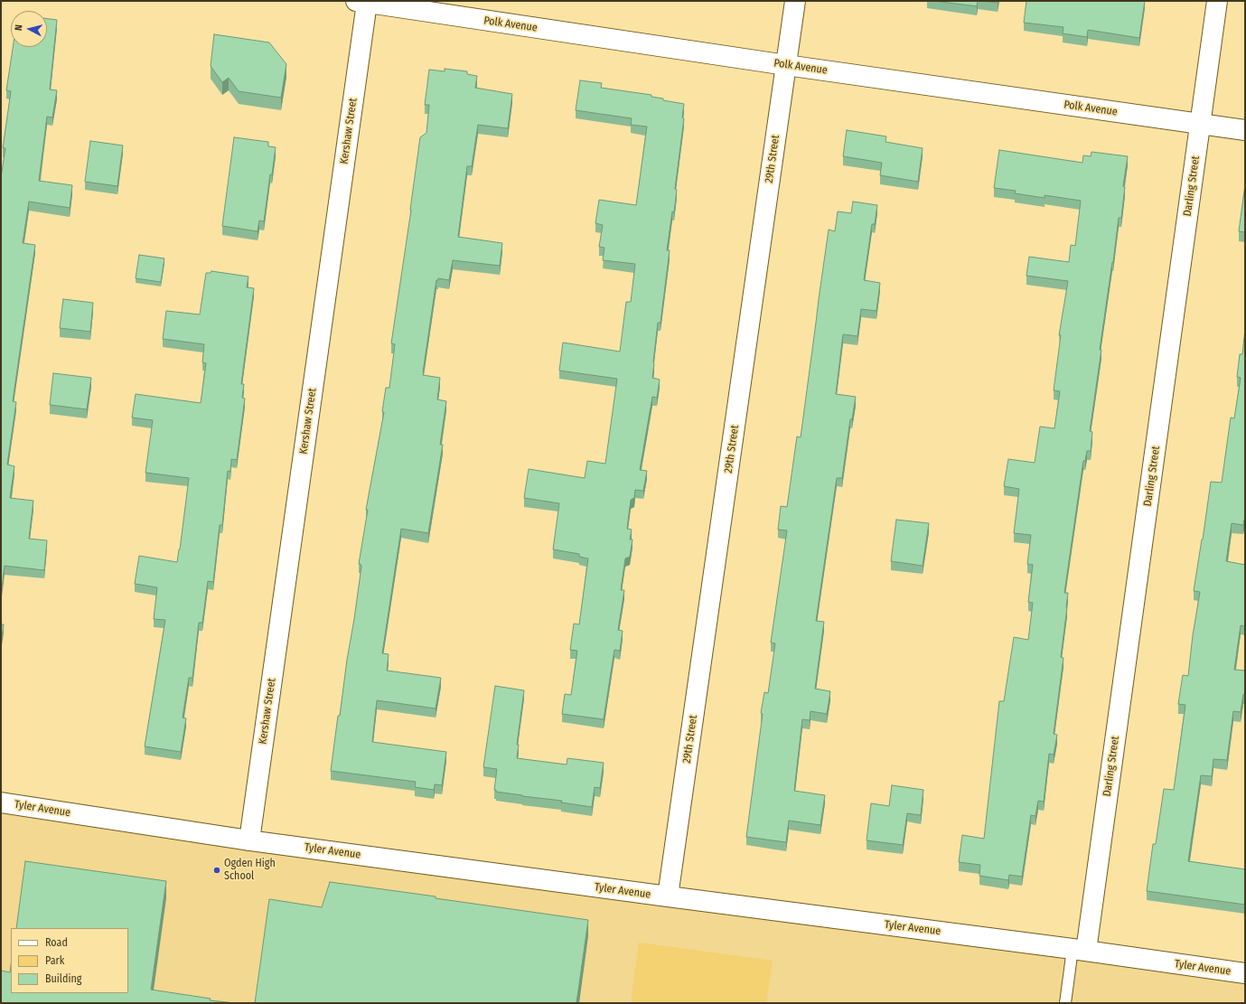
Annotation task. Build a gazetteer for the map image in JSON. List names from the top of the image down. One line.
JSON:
{"streets":{"street":["Polk Avenue","Kershaw Street","29th Street","Darling Street","Tyler Avenue"]},"crossings":[["Polk Avenue","Kershaw Street"],["Polk Avenue","29th Street"],["Polk Avenue","Darling Street"],["Kershaw Street","Tyler Avenue"],["29th Street","Tyler Avenue"],["Darling Street","Tyler Avenue"]],"places":["Ogden High School"],"legend":["Road","Park","Building"],"north":"left"}
